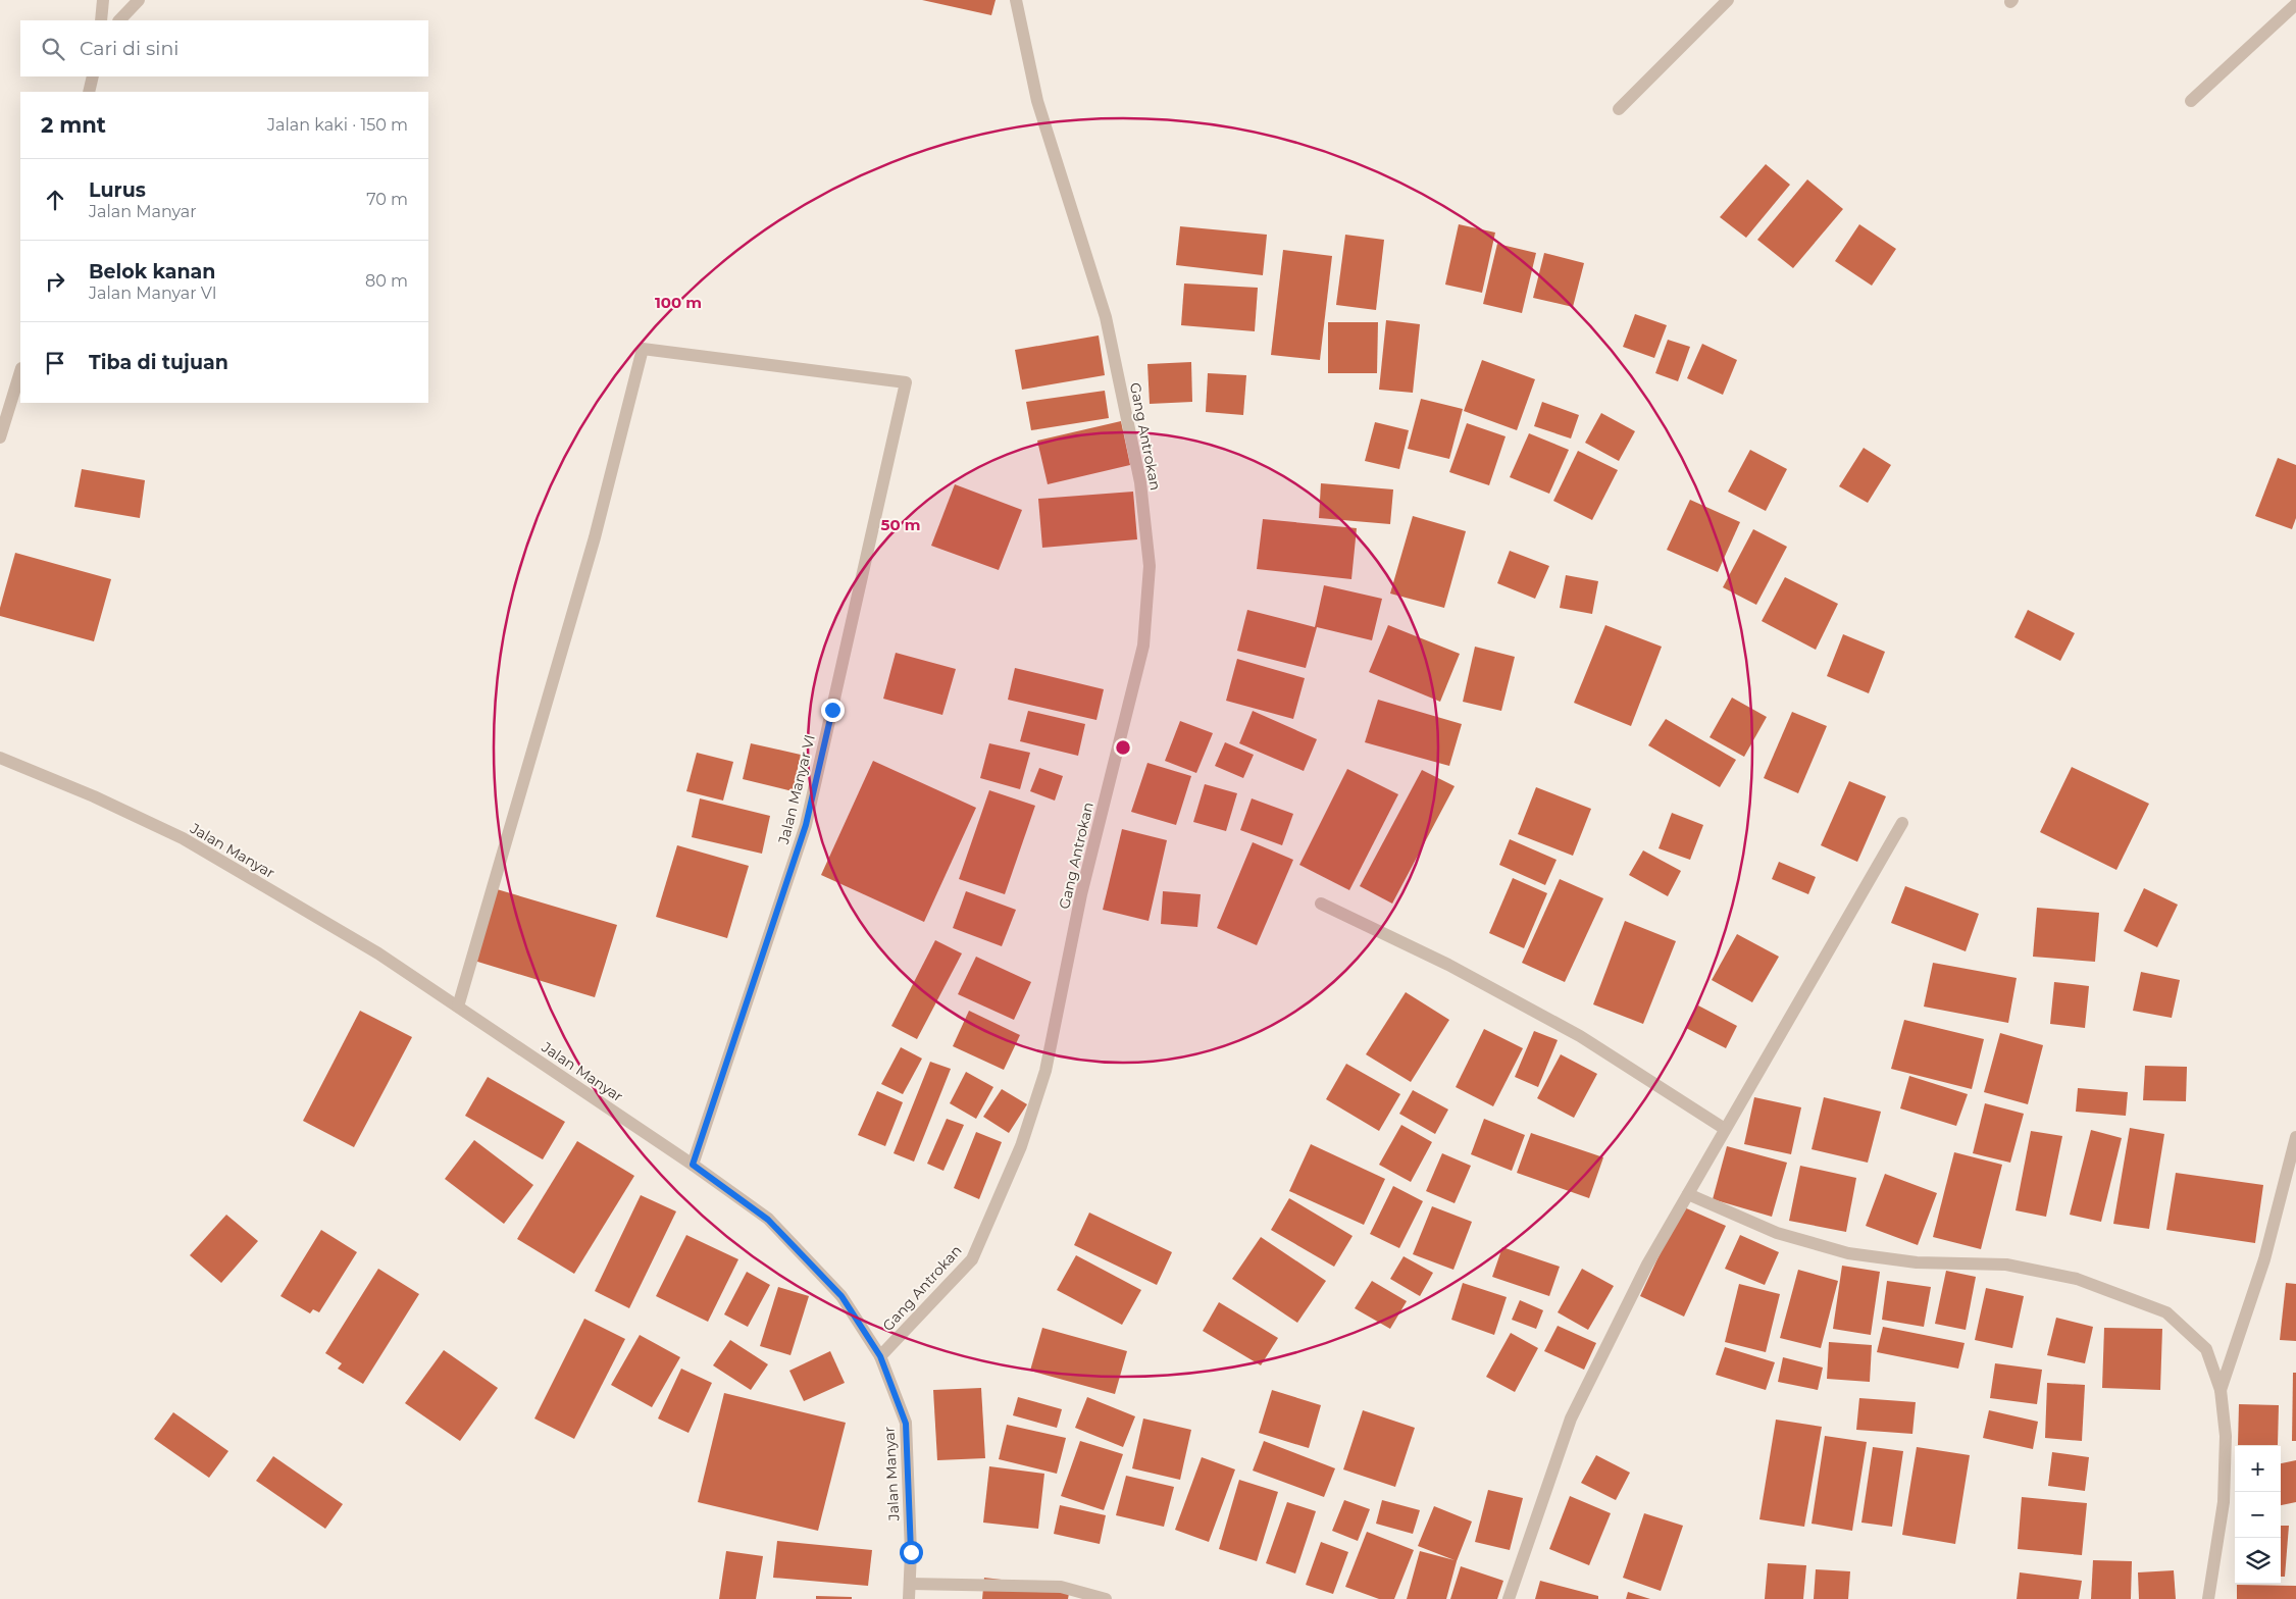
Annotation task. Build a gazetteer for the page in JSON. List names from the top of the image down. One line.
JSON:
{"streets":{"street":["Gang Antrokan","Jalan Manyar VI","Jalan Manyar"]},"crossings":[["Gang Antrokan","Jalan Manyar"],["Jalan Manyar VI","Jalan Manyar"]],"page":{"search":"Cari di sini","heading":["2 mnt","Jalan kaki · 150 m"],"list":[["Lurus","Jalan Manyar","70 m"],["Belok kanan","Jalan Manyar VI","80 m"],"Tiba di tujuan"],"map_buttons":["+","−"]},"rings":["100 m","50 m"]}
